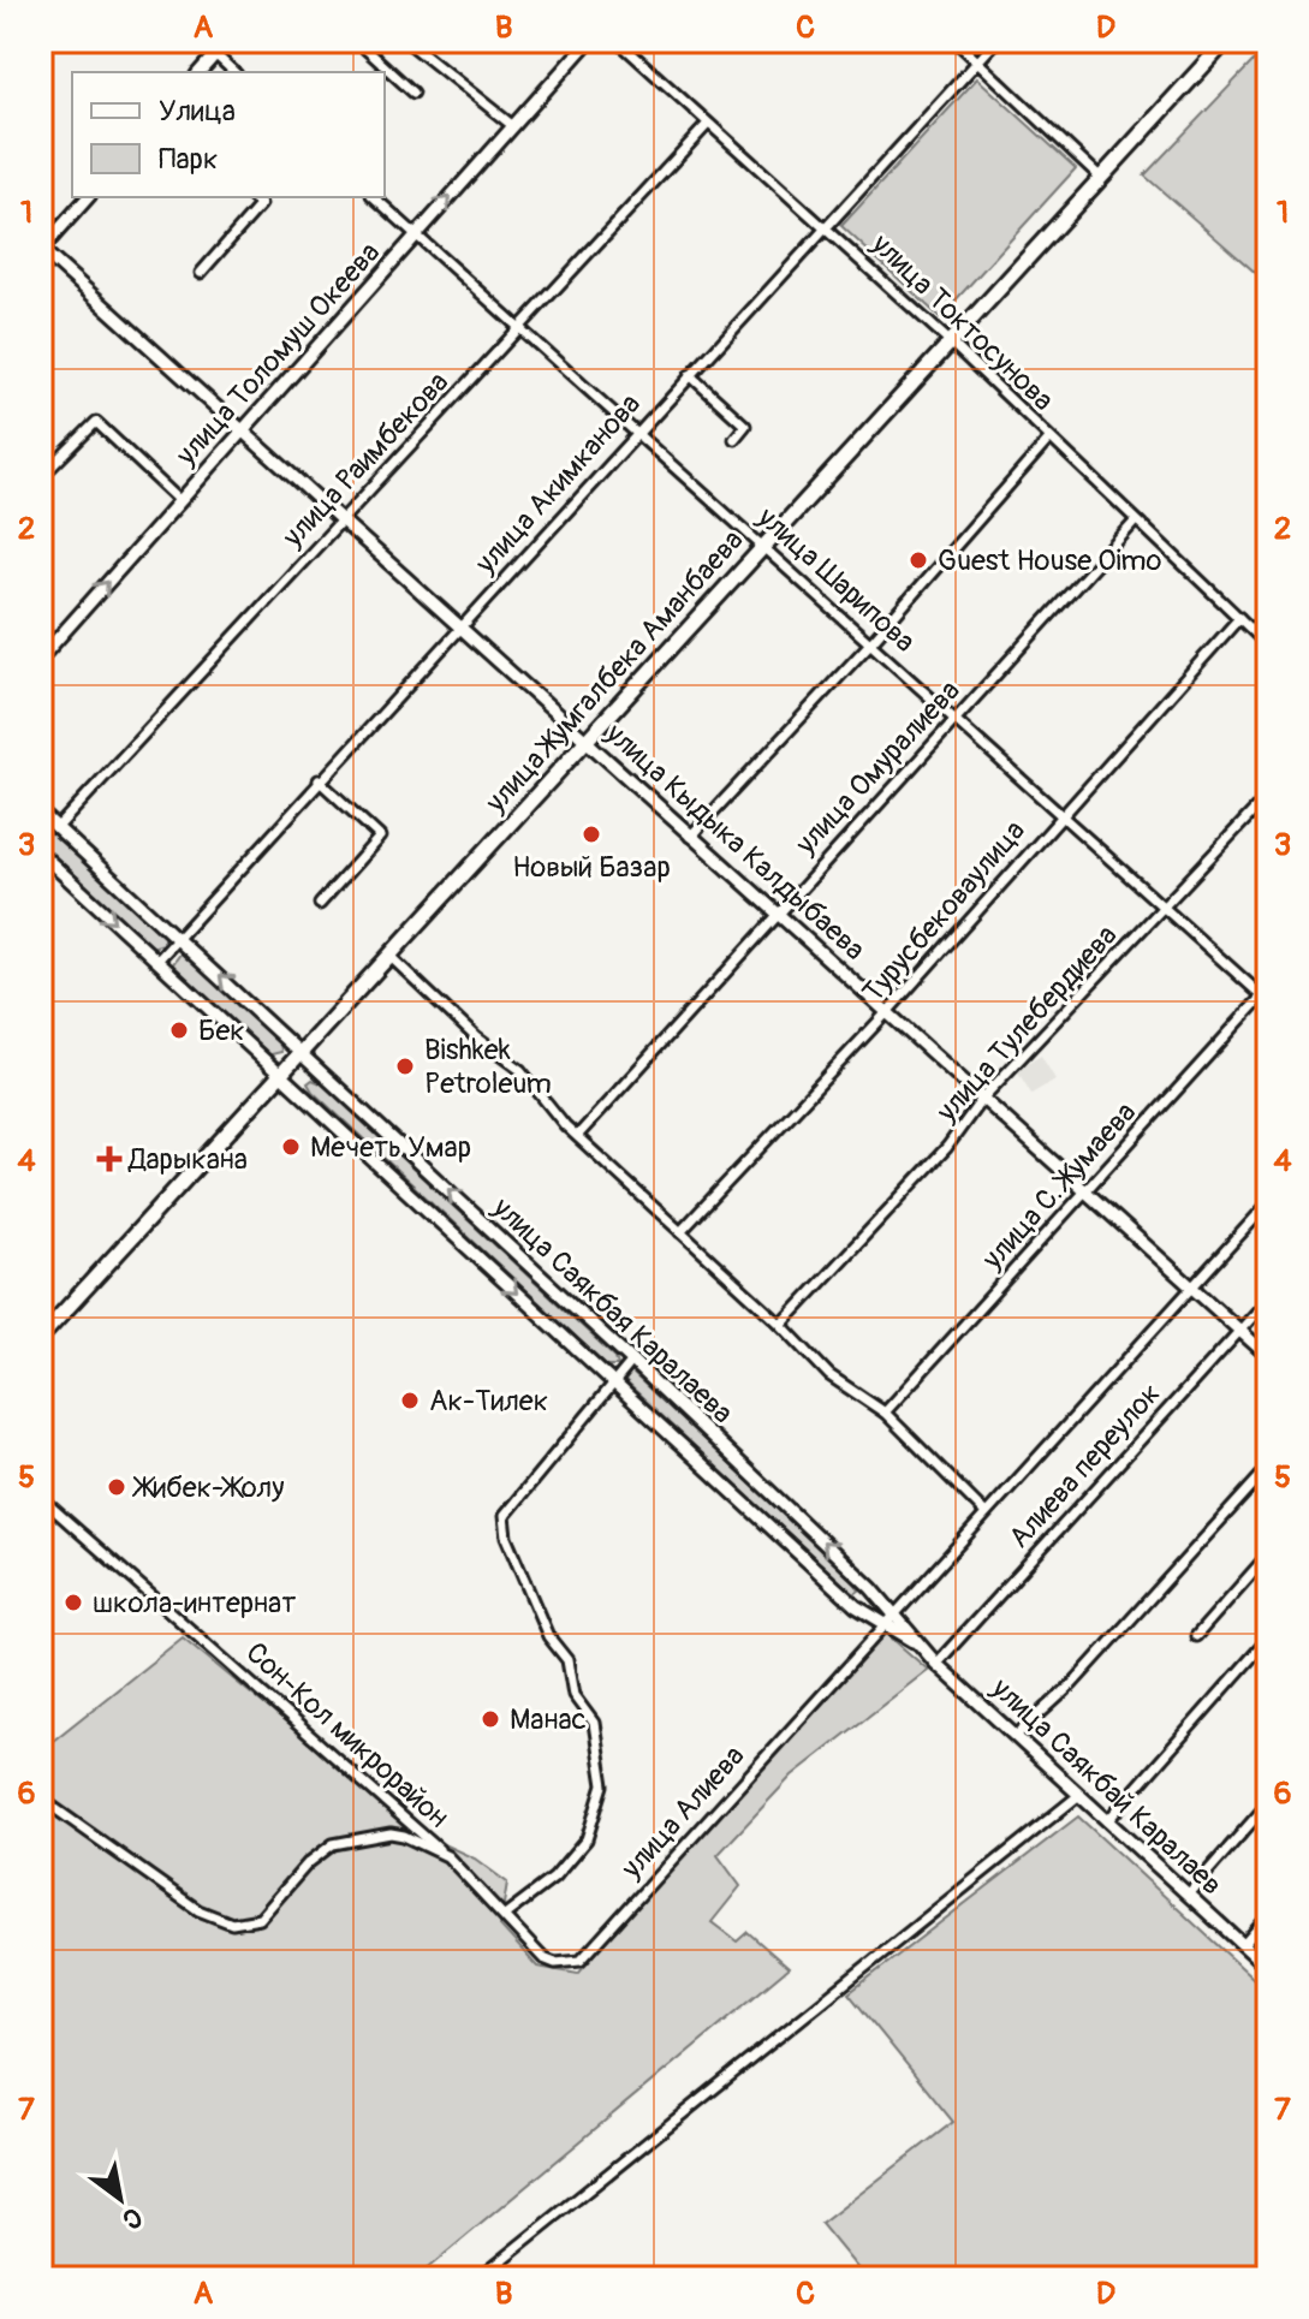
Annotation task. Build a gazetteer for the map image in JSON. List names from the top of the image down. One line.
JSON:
{"streets":{"main road":["улица Жумгалбека Аманбаева"],"street":["улица Токтосунова","улица Толомуш Океева","улица Раимбекова","улица Акимканова","улица Шарипова","улица Омуралиева","улица Кыдыка Калдыбаева","Турусбековаулица","улица Тулебердиева","улица С. Жумаева","улица Саякбая Каралаева","Алиева переулок","Сон-Кол микрорайон","улица Саякбай Каралаев","улица Алиева"]},"crossings":[["улица Токтосунова","улица Раимбекова"],["улица Токтосунова","улица Акимканова"],["улица Токтосунова","улица Жумгалбека Аманбаева"],["улица Токтосунова","улица Омуралиева"],["улица Токтосунова","Турусбековаулица"],["улица Толомуш Океева","улица Шарипова"],["улица Толомуш Океева","улица Кыдыка Калдыбаева"],["улица Раимбекова","улица Шарипова"],["улица Раимбекова","улица Кыдыка Калдыбаева"],["улица Раимбекова","улица Саякбая Каралаева"],["улица Акимканова","улица Шарипова"],["улица Акимканова","улица Кыдыка Калдыбаева"],["улица Акимканова","улица Саякбая Каралаева"],["улица Шарипова","улица Жумгалбека Аманбаева"],["улица Шарипова","улица Омуралиева"],["улица Шарипова","Турусбековаулица"],["улица Шарипова","улица Тулебердиева"],["улица Шарипова","улица С. Жумаева"],["улица Жумгалбека Аманбаева","улица Кыдыка Калдыбаева"],["улица Жумгалбека Аманбаева","улица Саякбая Каралаева"],["улица Омуралиева","улица Кыдыка Калдыбаева"],["улица Кыдыка Калдыбаева","Турусбековаулица"],["улица Кыдыка Калдыбаева","улица Тулебердиева"],["улица Кыдыка Калдыбаева","улица С. Жумаева"],["улица Кыдыка Калдыбаева","Алиева переулок"],["улица Кыдыка Калдыбаева","улица Алиева"],["улица Саякбая Каралаева","улица Саякбай Каралаев"],["улица Саякбая Каралаева","улица Алиева"],["Алиева переулок","улица Саякбай Каралаев"],["Сон-Кол микрорайон","улица Алиева"],["улица Саякбай Каралаев","улица Алиева"]],"one_way":["улица Толомуш Океева"],"places":{"other":["Guest House Oimo","Новый Базар","Бек","Bishkek Petroleum","Мечеть Умар","Ак-Тилек","Жибек-Жолу","школа-интернат","Манас"],"health":["Дарыкана"]},"legend":["Улица","Парк"],"north":"bottom right","grid":{"columns":["A","B","C","D"],"rows":["1","2","3","4","5","6","7"]}}
